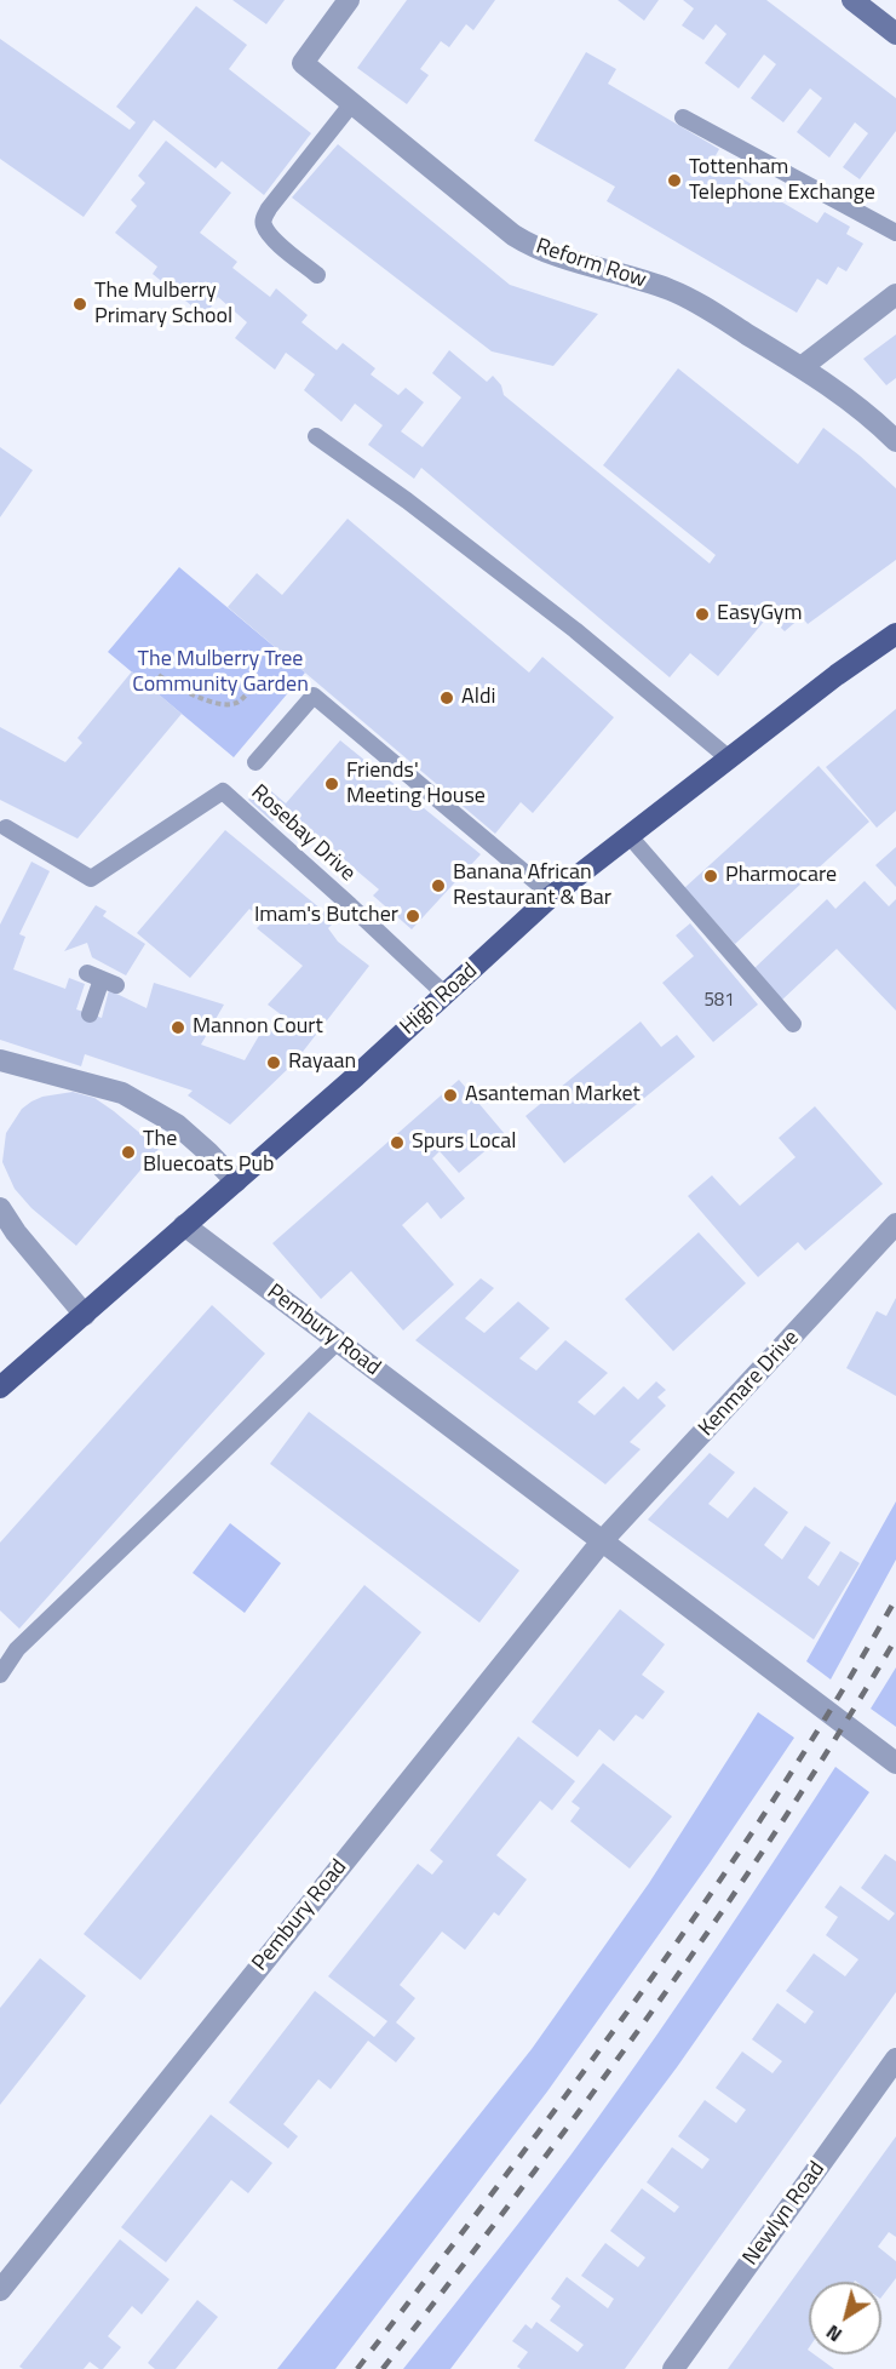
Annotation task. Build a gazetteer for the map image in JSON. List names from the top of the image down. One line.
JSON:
{"streets":{"main road":["High Road"],"street":["Reform Row","Pembury Road","Kenmare Drive","Newlyn Road"],"lane":["Rosebay Drive"]},"crossings":[["Rosebay Drive","High Road"],["High Road","Pembury Road"],["Pembury Road","Kenmare Drive"]],"parks":["The Mulberry Tree Community Garden"],"places":["Tottenham Telephone Exchange","The Mulberry Primary School","EasyGym","Aldi","Friends' Meeting House","Pharmocare","Banana African Restaurant & Bar","Imam's Butcher","Mannon Court","Rayaan","Asanteman Market","Spurs Local","The Bluecoats Pub"],"house_numbers":["581"],"north":"bottom left"}
